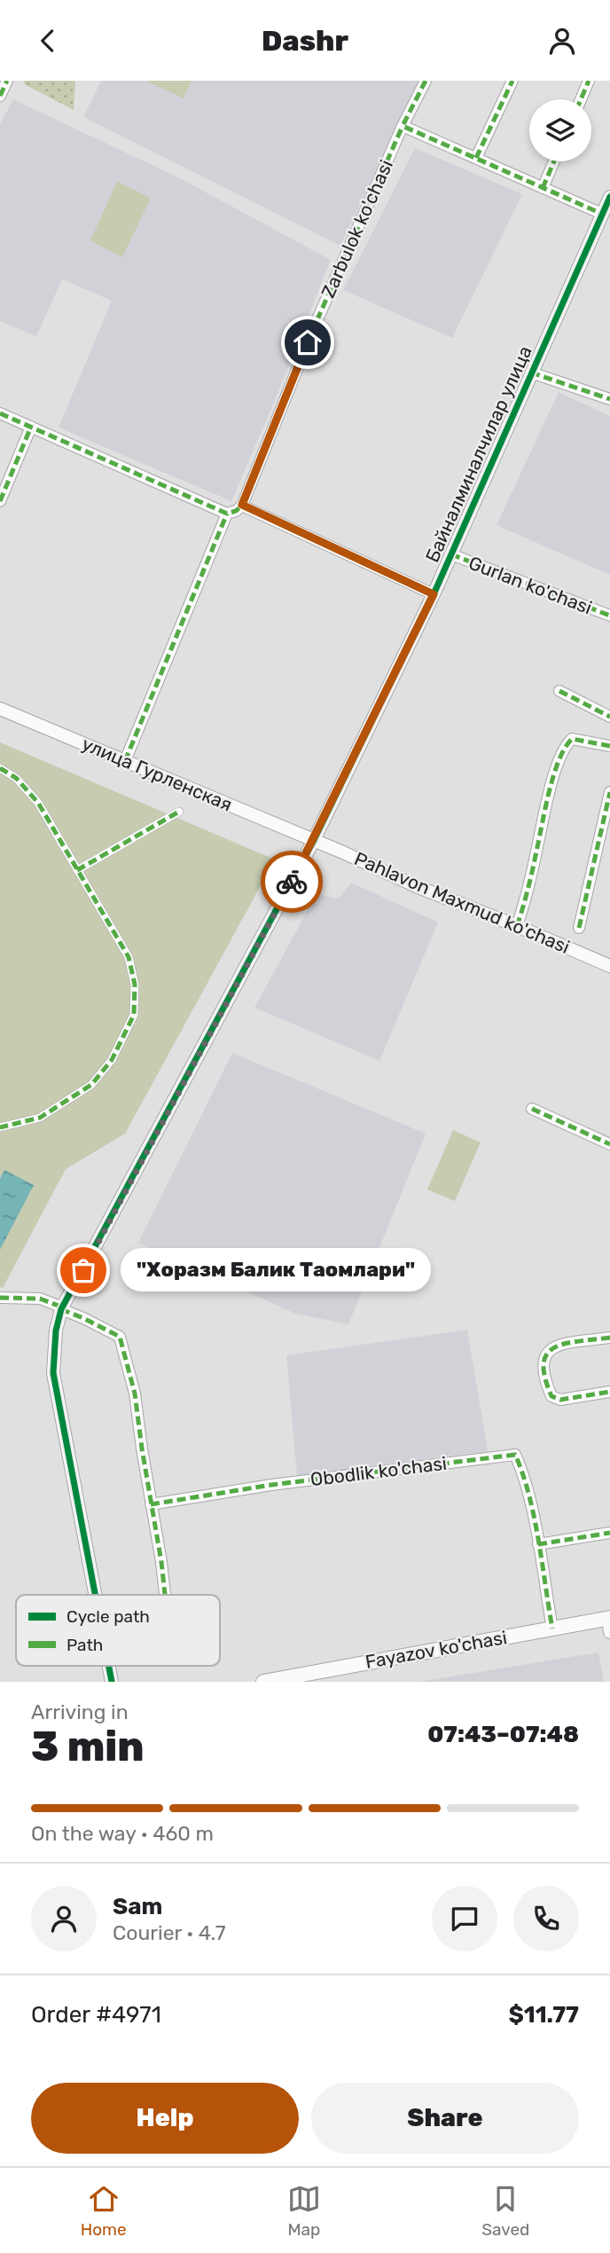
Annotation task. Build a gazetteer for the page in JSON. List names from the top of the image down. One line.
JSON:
{"streets":{"main road":["Fayazov ko'chasi"],"street":["Zarbulok ko'chasi","Байналминалчилар улица","Gurlan ko'chasi","улица Гурленская","Pahlavon Maxmud ko'chasi","Obodlik ko'chasi"]},"crossings":[["Байналминалчилар улица","Gurlan ko'chasi"],["Байналминалчилар улица","улица Гурленская"],["Байналминалчилар улица","Pahlavon Maxmud ko'chasi"],["улица Гурленская","Pahlavon Maxmud ko'chasi"],["Obodlik ko'chasi","Fayazov ko'chasi"]],"places":["\"Хоразм Балик Таомлари\""],"legend":["Cycle path","Path"],"page":{"header":"Dashr","bubble":"\"Хоразм Балик Таомлари\"","heading":["3 min","Arriving in","07:43–07:48"],"panel":["Sam","Courier · 4.7","Order #4971","$11.77"],"bar":"On the way · 460 m","buttons":["Help","Share"],"tabs":["Home","Map","Saved"]}}
